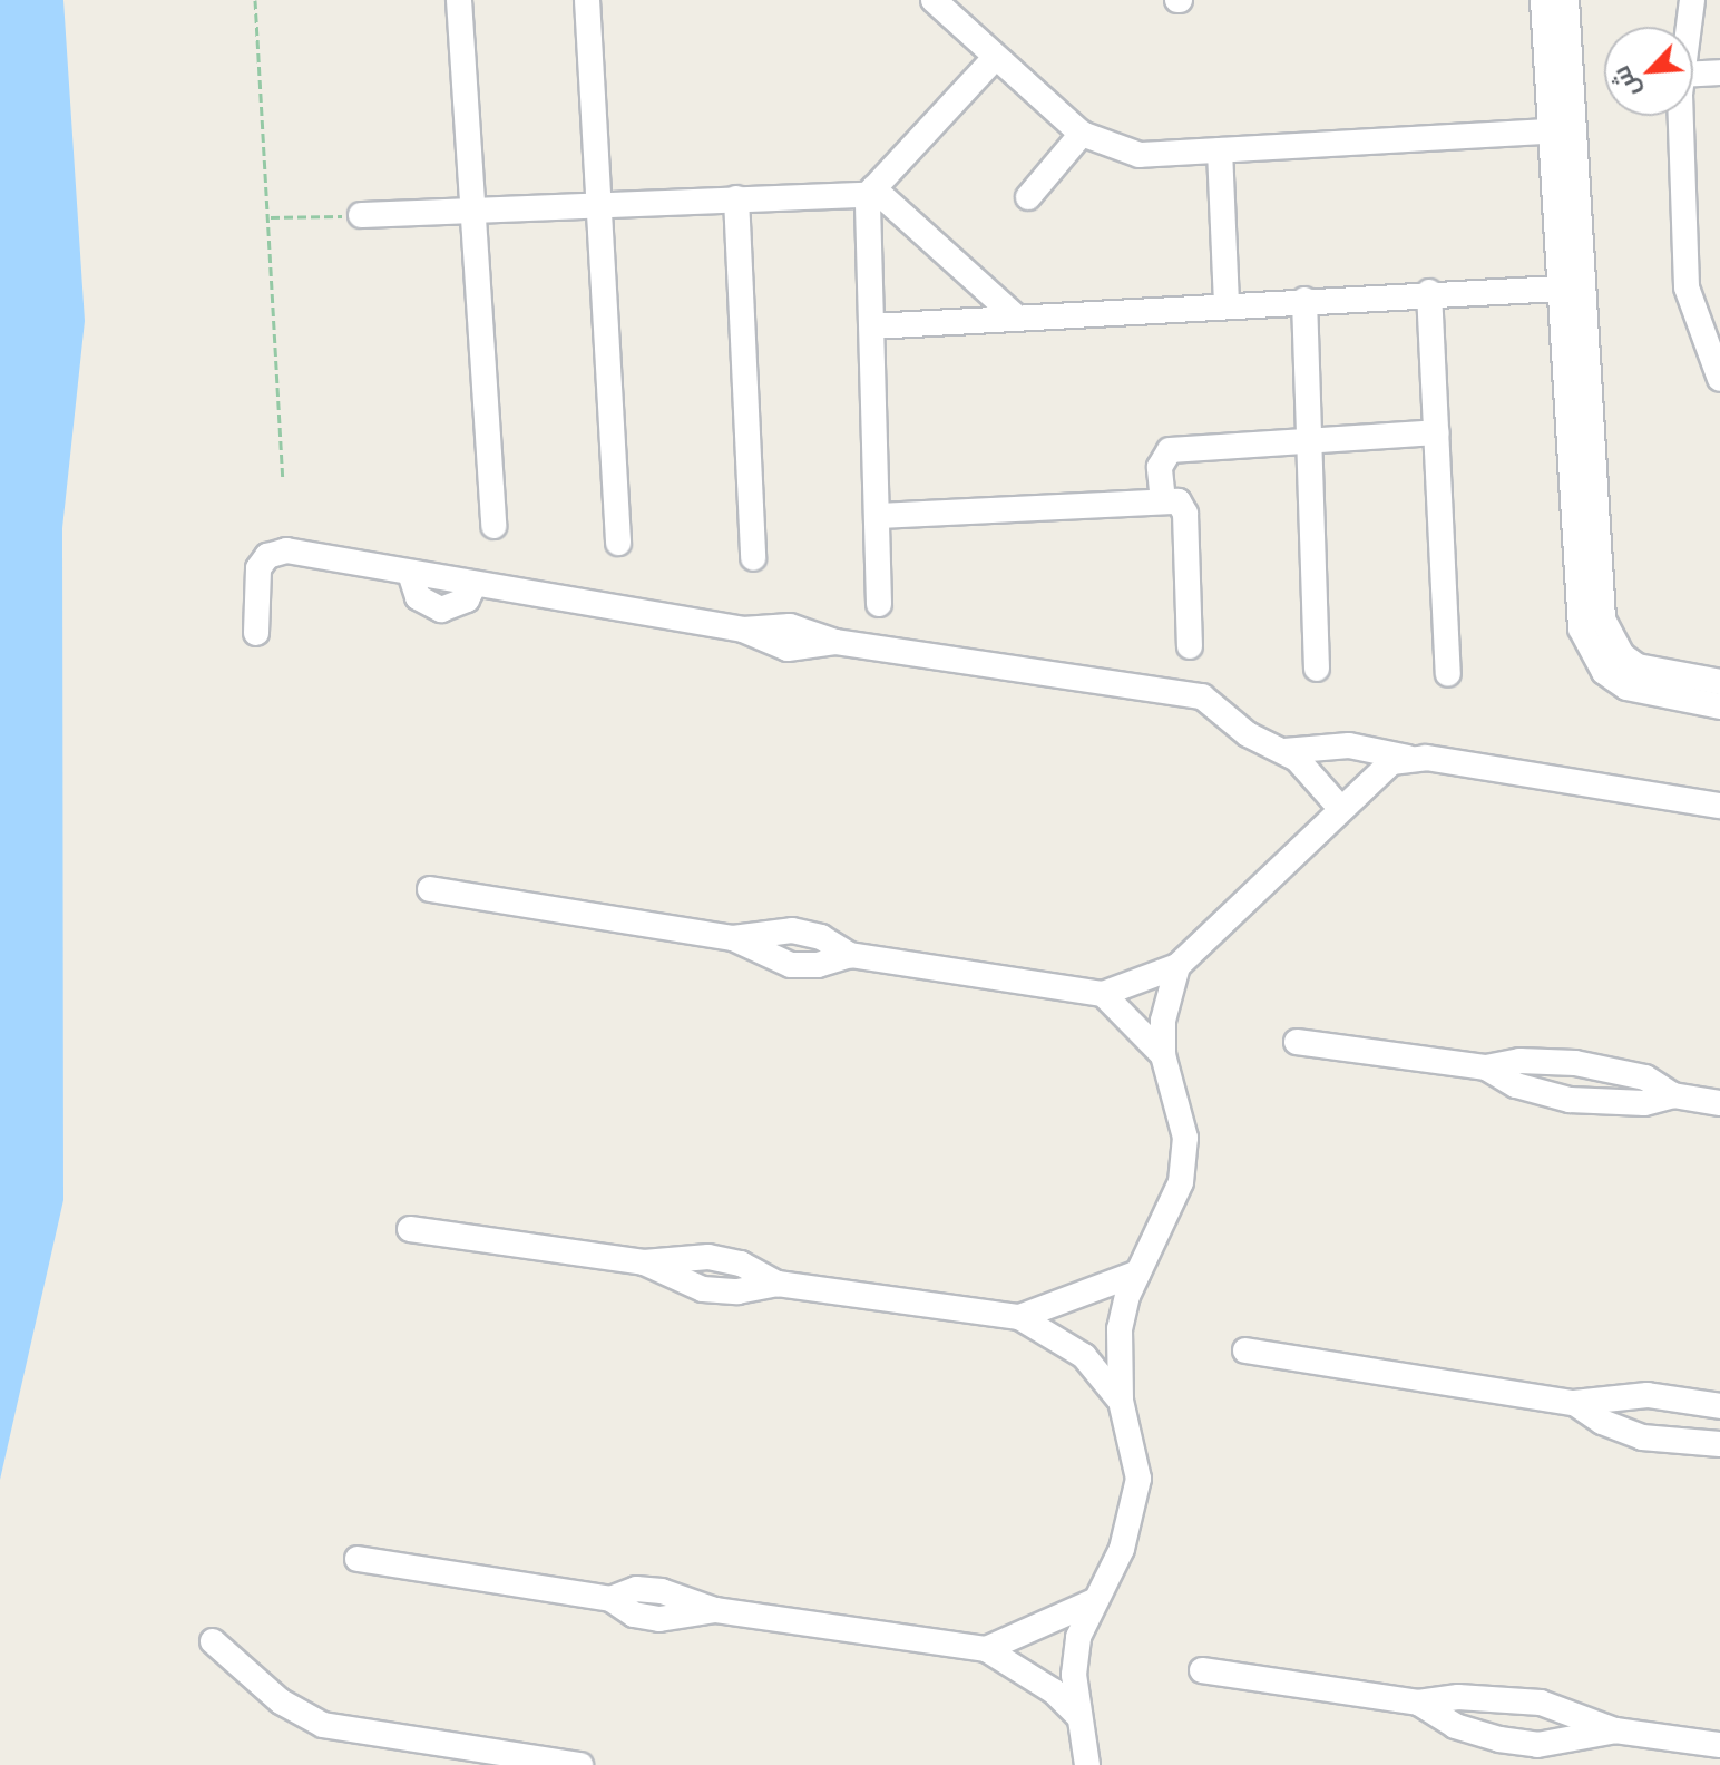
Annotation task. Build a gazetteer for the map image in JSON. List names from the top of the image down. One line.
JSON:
{"north":"bottom left"}
